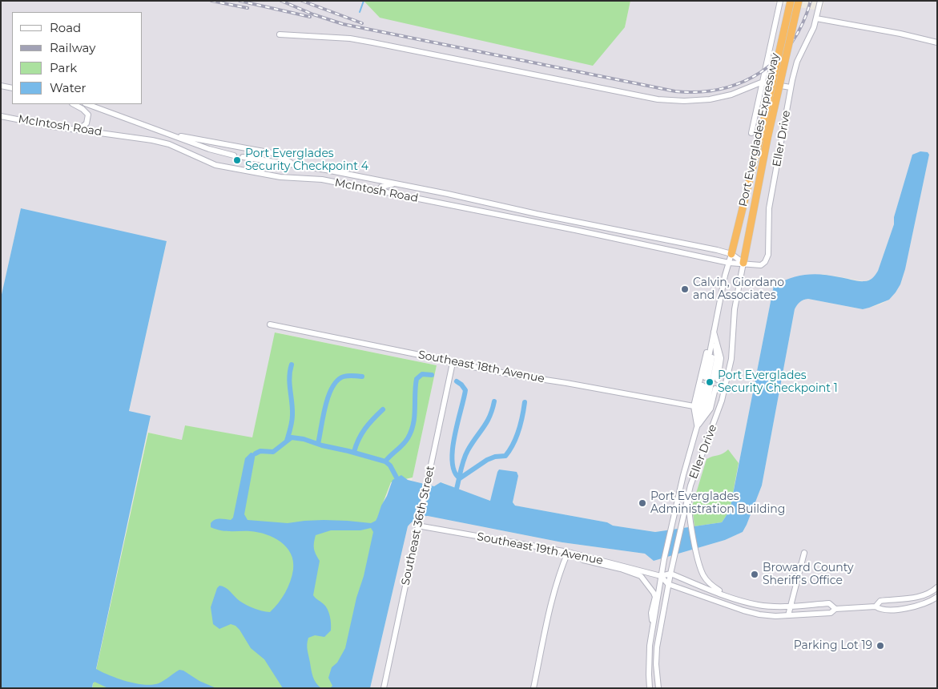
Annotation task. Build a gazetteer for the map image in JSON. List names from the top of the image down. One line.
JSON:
{"streets":{"highway":["Port Everglades Expressway"],"street":["McIntosh Road","Eller Drive","Southeast 18th Avenue","Southeast 36th Street","Southeast 19th Avenue"]},"crossings":[["McIntosh Road","Port Everglades Expressway"],["McIntosh Road","Eller Drive"],["Port Everglades Expressway","Eller Drive"],["Eller Drive","Southeast 18th Avenue"],["Eller Drive","Southeast 19th Avenue"],["Southeast 18th Avenue","Southeast 36th Street"],["Southeast 36th Street","Southeast 19th Avenue"]],"places":["Port Everglades Security Checkpoint 4","Calvin, Giordano and Associates","Port Everglades Security Checkpoint 1","Port Everglades Administration Building","Broward County Sheriff's Office","Parking Lot 19"],"legend":["Road","Railway","Park","Water"]}
